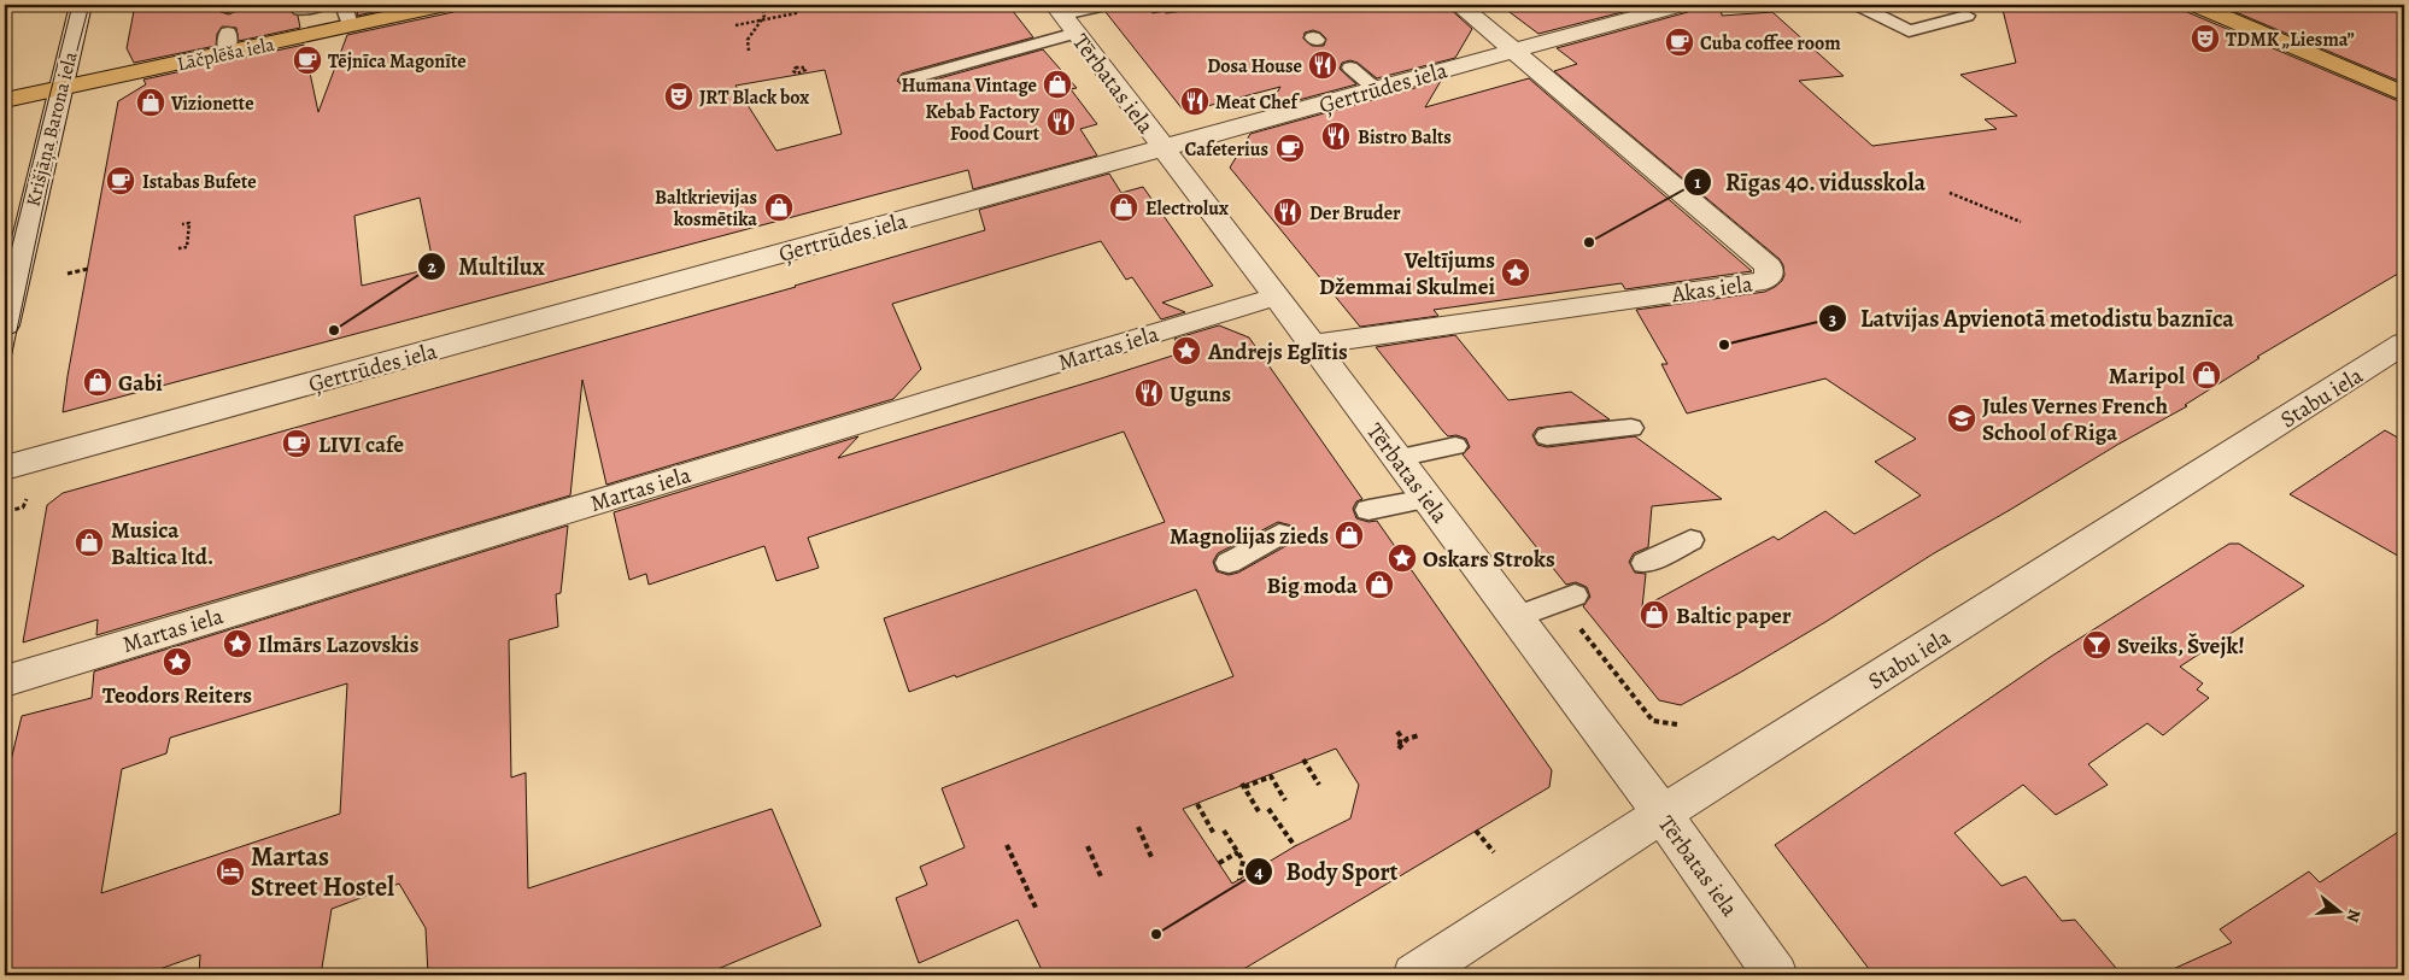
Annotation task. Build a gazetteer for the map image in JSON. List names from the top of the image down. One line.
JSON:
{"streets":{"main road":["Lāčplēša iela"],"street":["Tērbatas iela","Ģertrūdes iela","Krišjāņa Barona iela","Akas iela","Martas iela","Stabu iela"]},"crossings":[["Lāčplēša iela","Krišjāņa Barona iela"],["Tērbatas iela","Ģertrūdes iela"],["Tērbatas iela","Akas iela"],["Tērbatas iela","Martas iela"],["Tērbatas iela","Stabu iela"],["Ģertrūdes iela","Akas iela"]],"places":{"theatre":["TDMK „Liesma”","JRT Black box"],"cafe":["Cuba coffee room","Tējnīca Magonīte","Cafeterius","Istabas Bufete","LIVI cafe"],"restaurant":["Dosa House","Meat Chef","Kebab Factory Food Court","Bistro Balts","Der Bruder","Uguns"],"shop":["Humana Vintage","Vizionette","Baltkrievijas kosmētika","Electrolux","Maripol","Gabi","Magnolijas zieds","Musica Baltica ltd.","Big moda","Baltic paper"],"other":["Rīgas 40. vidusskola","Multilux","Latvijas Apvienotā metodistu baznīca","Body Sport"],"place":["Veltījums Džemmai Skulmei","Andrejs Eglītis","Oskars Stroks","Ilmārs Lazovskis","Teodors Reiters"],"school or university":["Jules Vernes French School of Riga"],"bar":["Sveiks, Švejk!"],"hotel":["Martas Street Hostel"]},"north":"right"}
